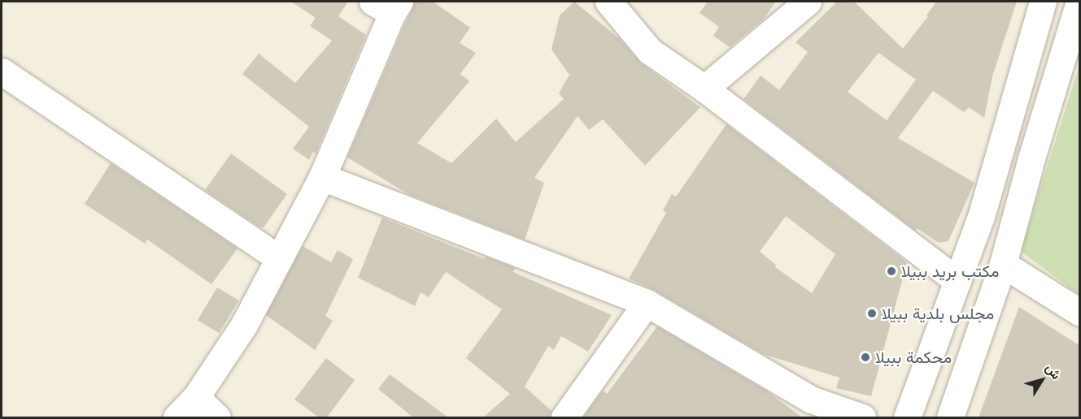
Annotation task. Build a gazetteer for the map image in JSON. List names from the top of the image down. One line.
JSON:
{"places":["مكتب بريد ببيلا","مجلس بلدية ببيلا","محكمة ببيلا"],"north":"top right"}
